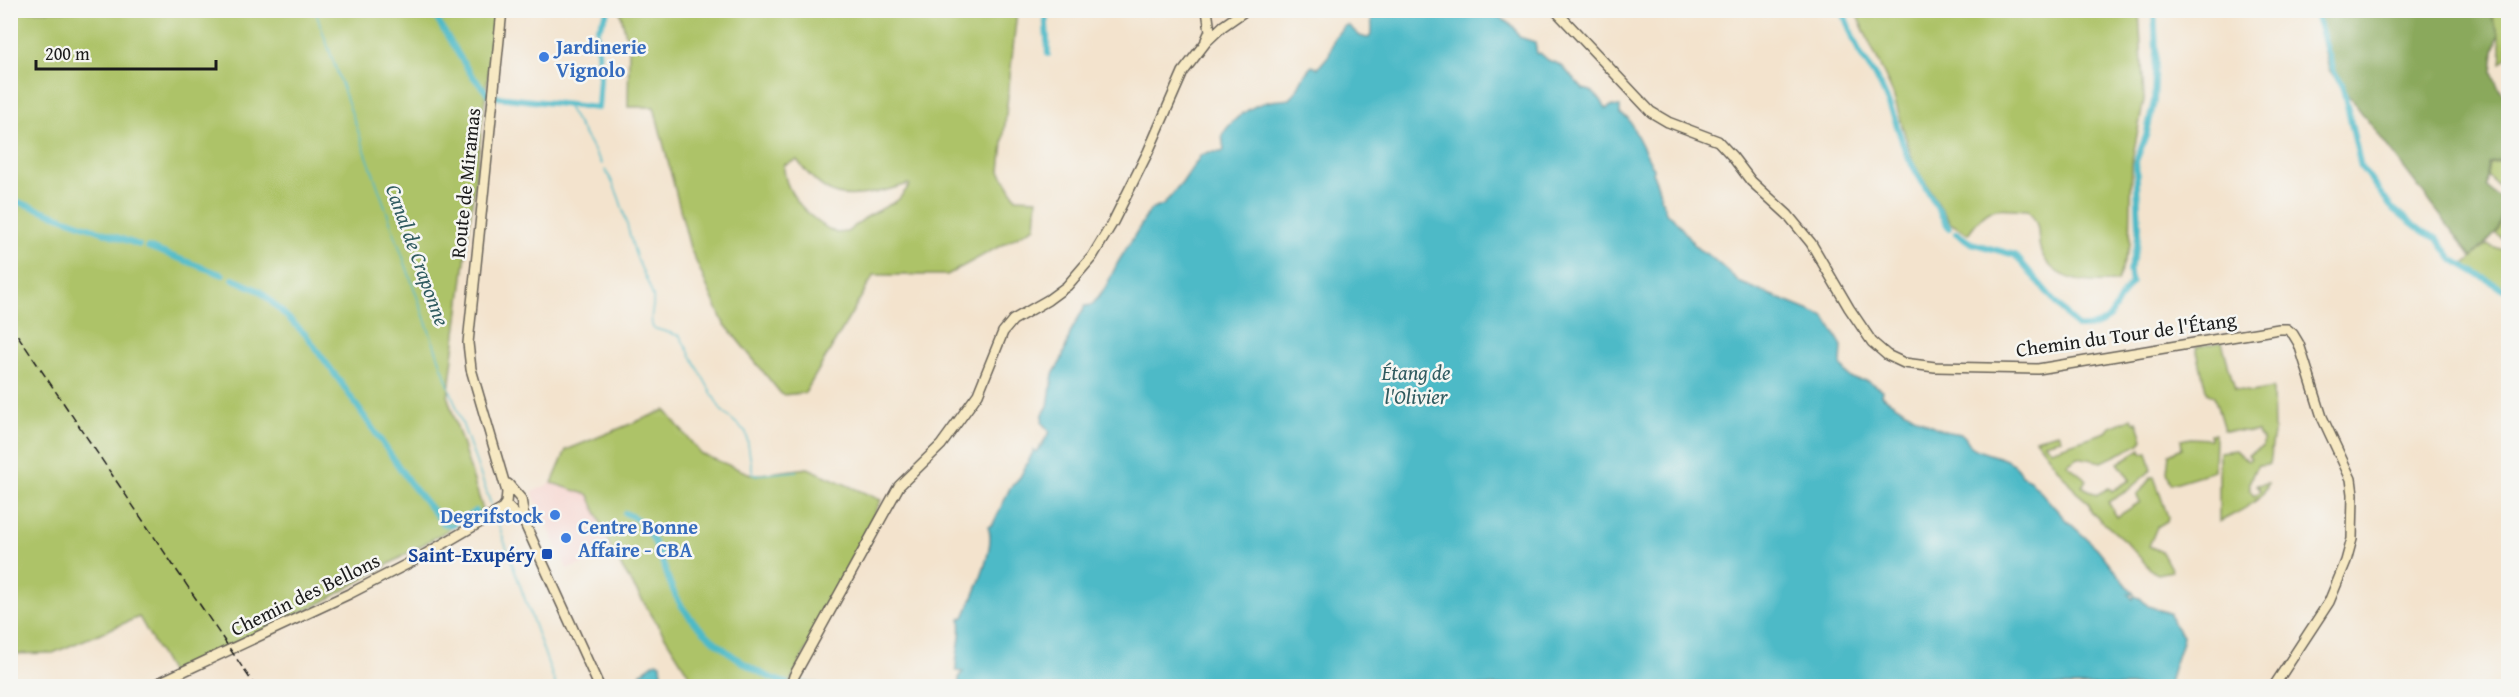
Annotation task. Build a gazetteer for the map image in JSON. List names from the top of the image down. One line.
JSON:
{"streets":{"street":["Route de Miramas","Chemin du Tour de l'Étang","Chemin des Bellons"]},"crossings":[["Route de Miramas","Chemin des Bellons"]],"water":["Canal de Craponne","Étang de l'Olivier"],"places":{"other":["Jardinerie Vignolo","Degrifstock","Centre Bonne Affaire - CBA"],"transit":["Saint-Exupéry"]},"scale_bar":"200 m"}
